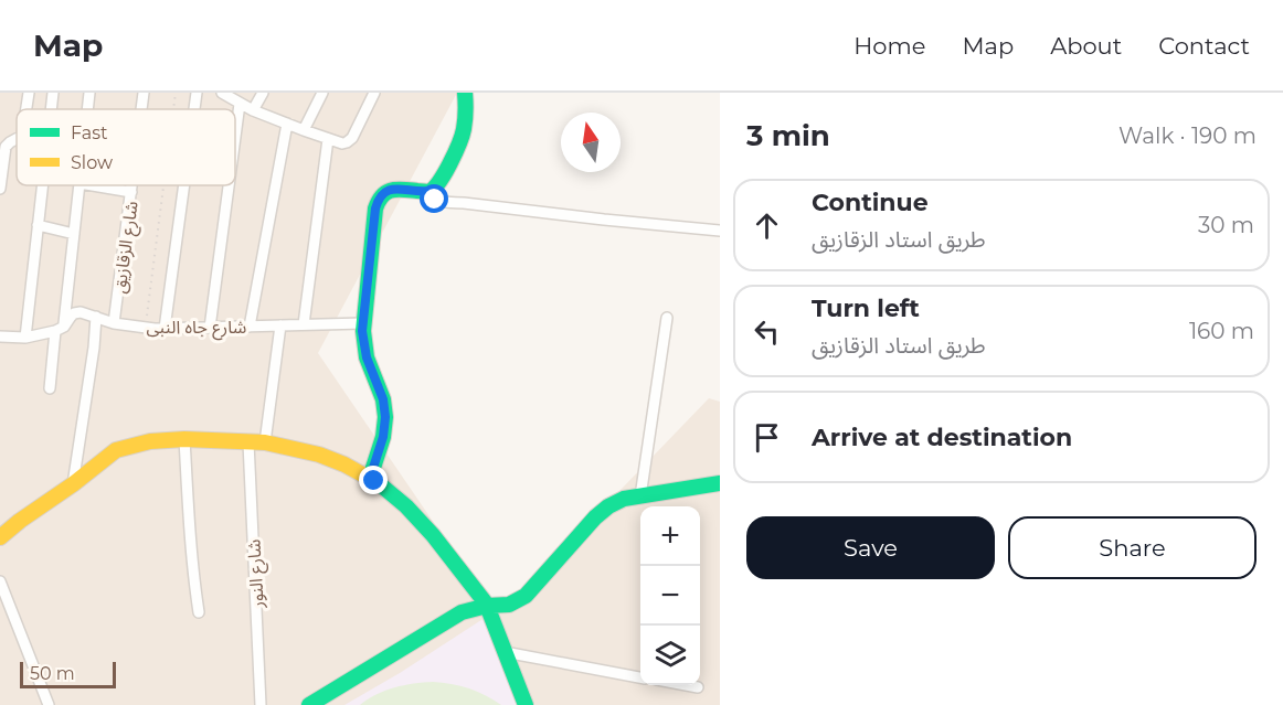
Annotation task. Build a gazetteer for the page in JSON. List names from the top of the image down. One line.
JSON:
{"streets":{"street":["شارع الزقازيق","شارع جاه النبى","شارع النور"]},"crossings":[["شارع الزقازيق","شارع جاه النبى"]],"legend":["Fast","Slow"],"scale_bar":"50 m","north":"top","page":{"header":"Map","nav":["Home","Map","About","Contact"],"heading":["3 min","Walk · 190 m"],"list":[["Continue","طريق استاد الزقازيق","30 m"],["Turn left","طريق استاد الزقازيق","160 m"],"Arrive at destination"],"buttons":["Save","Share"],"map_buttons":["+","−"],"scale":"50 m"}}
